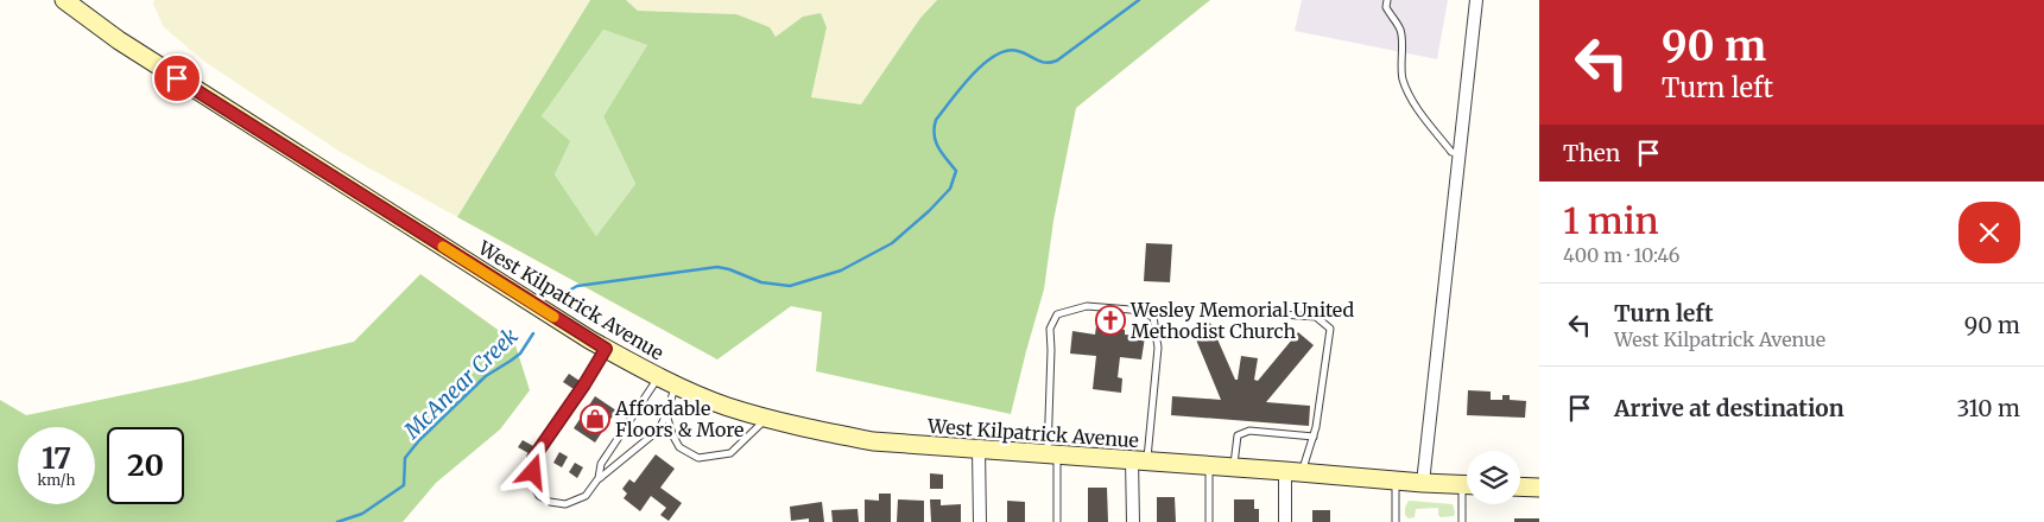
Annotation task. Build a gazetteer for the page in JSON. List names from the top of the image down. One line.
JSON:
{"streets":{"main road":["West Kilpatrick Avenue"]},"water":["McAnear Creek"],"places":{"church":["Wesley Memorial United Methodist Church"],"shop":["Affordable Floors & More"]},"page":{"turn":["90 m","Turn left"],"then":"Then","heading":["1 min","400 m · 10:46"],"list":[{"name":"Turn left","note":"West Kilpatrick Avenue","value":"90 m"},{"name":"Arrive at destination","value":"310 m"}],"speed":"17 km/h","limit":"20"}}
